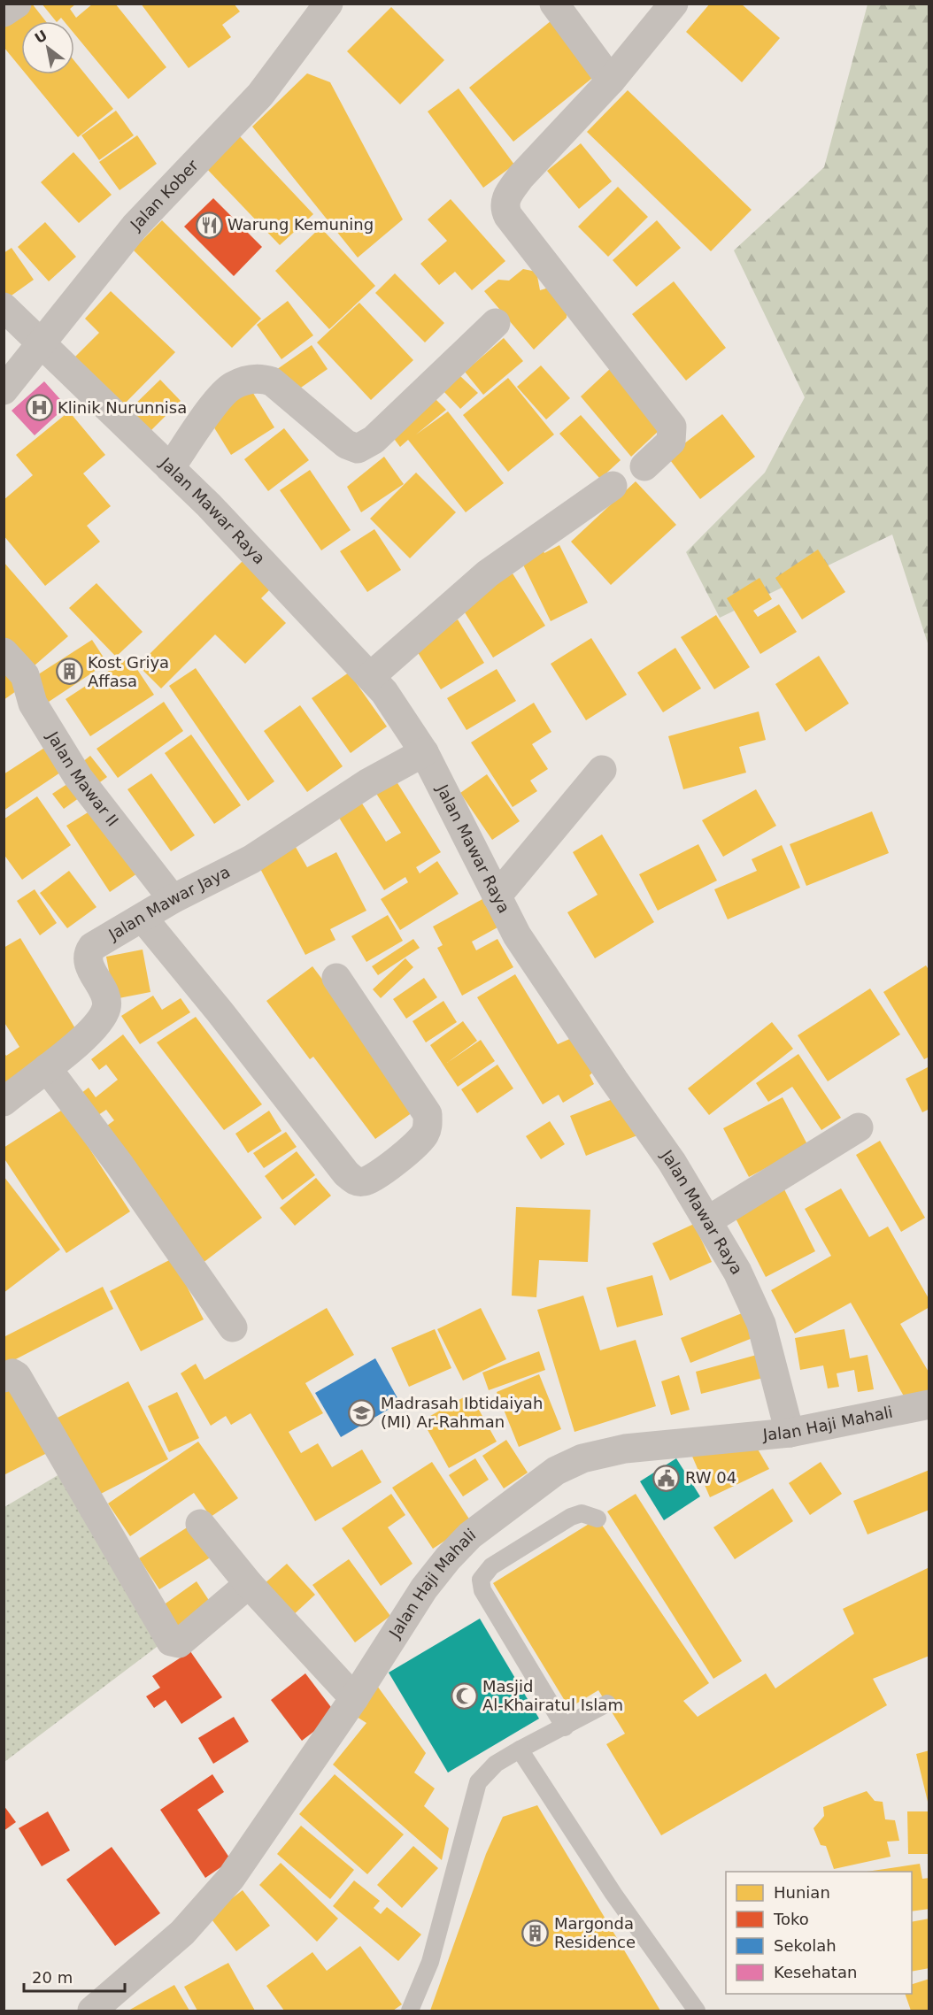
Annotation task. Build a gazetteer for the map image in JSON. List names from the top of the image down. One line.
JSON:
{"streets":{"street":["Jalan Kober","Jalan Mawar Raya","Jalan Mawar II","Jalan Mawar Jaya","Jalan Haji Mahali"]},"crossings":[["Jalan Kober","Jalan Mawar Raya"],["Jalan Mawar Raya","Jalan Mawar Jaya"],["Jalan Mawar Raya","Jalan Haji Mahali"],["Jalan Mawar II","Jalan Mawar Jaya"]],"places":{"restaurant":["Warung Kemuning"],"hospital":["Klinik Nurunnisa"],"building":["Kost Griya Affasa","Margonda Residence"],"school or university":["Madrasah Ibtidaiyah (MI) Ar-Rahman"],"public building":["RW 04"],"mosque":["Masjid Al-Khairatul Islam"]},"legend":["Hunian","Toko","Sekolah","Kesehatan"],"scale_bar":"20 m","north":"top left"}
